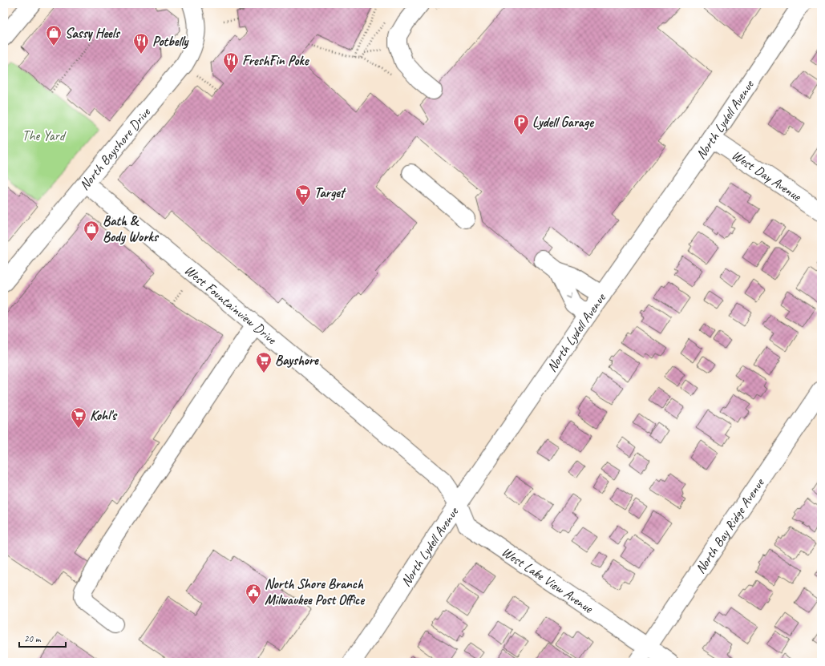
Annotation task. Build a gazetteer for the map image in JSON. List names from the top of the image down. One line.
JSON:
{"streets":{"street":["North Lydell Avenue","North Bayshore Drive","West Day Avenue","West Fountainview Drive","North Bay Ridge Avenue","West Lake View Avenue"]},"crossings":[["North Lydell Avenue","West Day Avenue"],["North Lydell Avenue","West Fountainview Drive"],["North Lydell Avenue","West Lake View Avenue"],["North Bayshore Drive","West Fountainview Drive"],["West Fountainview Drive","West Lake View Avenue"],["North Bay Ridge Avenue","West Lake View Avenue"]],"parks":["The Yard"],"places":{"shop":["Sassy Heels","Bath & Body Works"],"restaurant":["Potbelly","FreshFin Poke"],"parking":["Lydell Garage"],"supermarket":["Target","Bayshore","Kohl's"],"public building":["North Shore Branch Milwaukee Post Office"]},"scale_bar":"20 m"}
